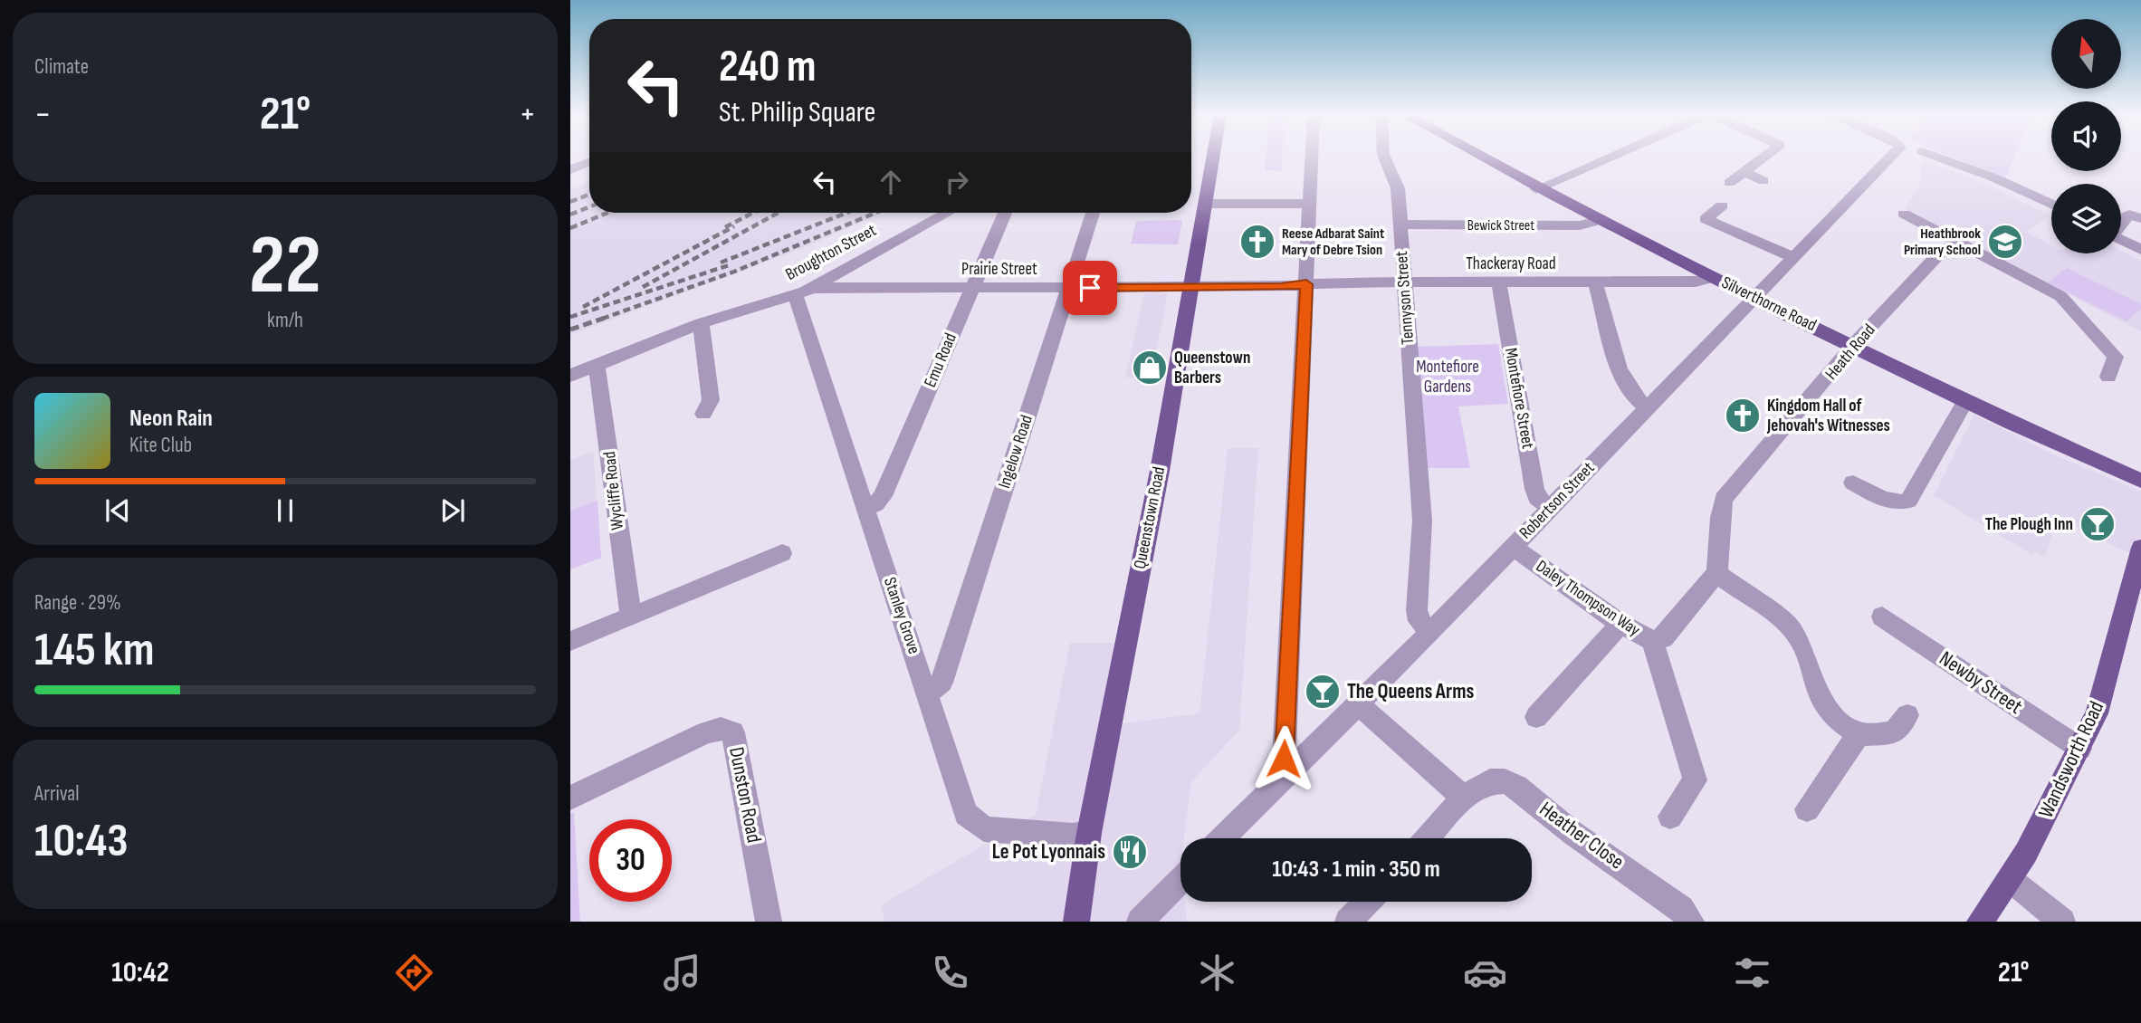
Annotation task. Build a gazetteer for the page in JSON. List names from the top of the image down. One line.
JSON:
{"streets":{"main road":["Silverthorne Road","Queenstown Road","Wandsworth Road"],"street":["Bewick Street","Broughton Street","Thackeray Road","Prairie Street","Tennyson Street","Heath Road","Emu Road","Montefiore Street","Ingelow Road","Wycliffe Road","Robertson Street","Daley Thompson Way","Stanley Grove","Newby Street","Dunston Road","Heather Close"]},"crossings":[["Bewick Street","Tennyson Street"],["Bewick Street","Silverthorne Road"],["Broughton Street","Prairie Street"],["Broughton Street","Wycliffe Road"],["Broughton Street","Stanley Grove"],["Thackeray Road","Prairie Street"],["Thackeray Road","Tennyson Street"],["Thackeray Road","Silverthorne Road"],["Thackeray Road","Montefiore Street"],["Thackeray Road","Queenstown Road"],["Prairie Street","Emu Road"],["Prairie Street","Ingelow Road"],["Prairie Street","Queenstown Road"],["Prairie Street","Stanley Grove"],["Tennyson Street","Robertson Street"],["Silverthorne Road","Heath Road"],["Silverthorne Road","Robertson Street"],["Heath Road","Daley Thompson Way"],["Emu Road","Stanley Grove"],["Montefiore Street","Robertson Street"],["Ingelow Road","Stanley Grove"],["Robertson Street","Daley Thompson Way"],["Queenstown Road","Stanley Grove"],["Newby Street","Wandsworth Road"]],"parks":["Montefiore Gardens"],"places":{"church":["Reese Adbarat Saint Mary of Debre Tsion","Kingdom Hall of Jehovah's Witnesses"],"school or university":["Heathbrook Primary School"],"shop":["Queenstown Barbers"],"bar":["The Plough Inn","The Queens Arms"],"restaurant":["Le Pot Lyonnais"]},"north":"top","page":{"tile":["Climate",["22","km/h"],["Range · 29%","145 km"],["Arrival","10:43"]],"turn":["240 m","St. Philip Square"],"heat":["−","21°","+"],"song":["Neon Rain","Kite Club"],"limit":"30","trip":"10:43 · 1 min · 350 m","tabs":["10:42","21°"]}}
